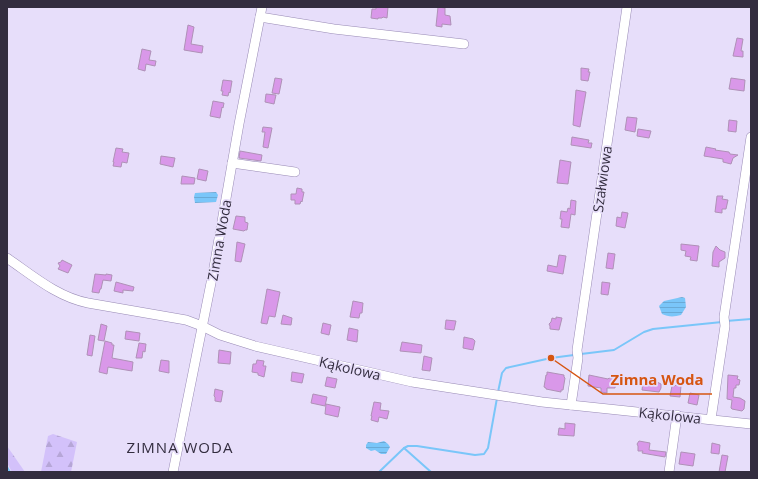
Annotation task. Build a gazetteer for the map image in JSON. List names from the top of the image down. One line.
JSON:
{"streets":{"street":["Szałwiowa","Zimna Woda","Kąkolowa"]},"crossings":[["Szałwiowa","Kąkolowa"],["Zimna Woda","Kąkolowa"]],"districts":["ZIMNA WODA"],"places":["Zimna Woda"]}
